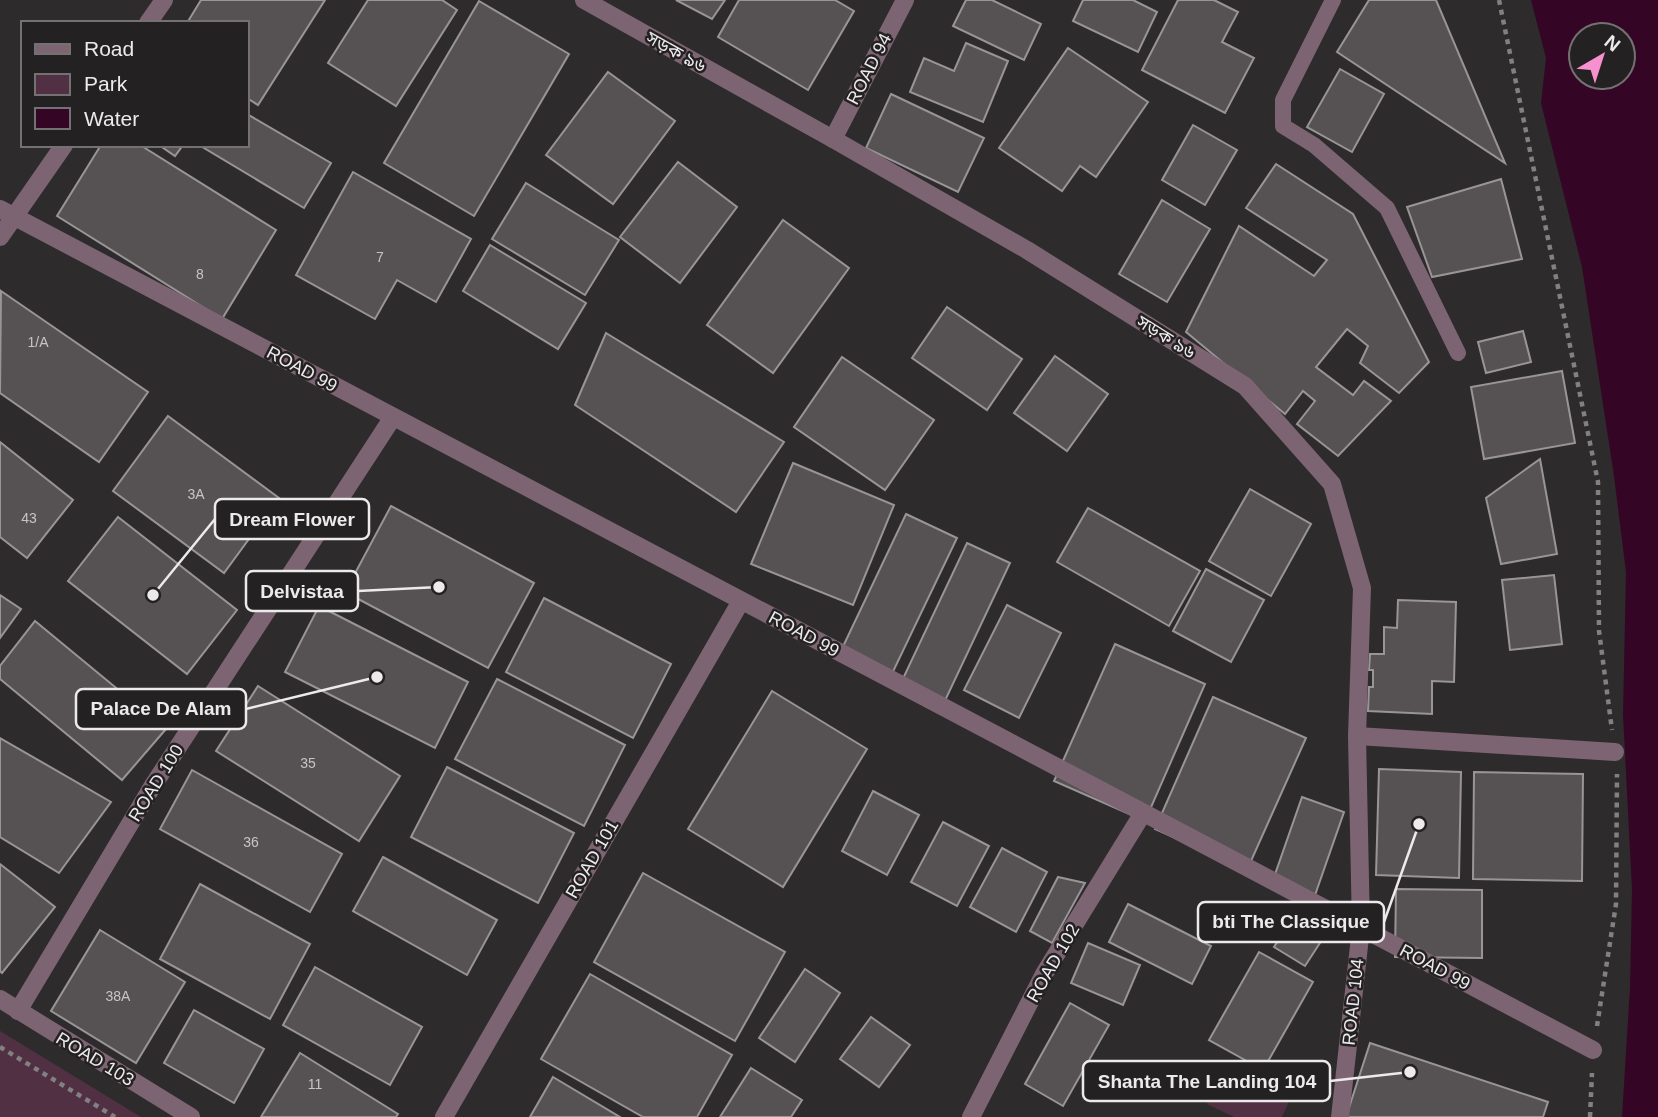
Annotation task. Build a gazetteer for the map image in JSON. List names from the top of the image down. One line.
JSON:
{"streets":{"street":["সড়ক ৯৬","ROAD 94","ROAD 99","ROAD 100","ROAD 101","ROAD 102","ROAD 104","ROAD 103"]},"crossings":[["সড়ক ৯৬","ROAD 94"],["সড়ক ৯৬","ROAD 99"],["সড়ক ৯৬","ROAD 104"],["ROAD 99","ROAD 100"],["ROAD 99","ROAD 101"],["ROAD 99","ROAD 102"],["ROAD 99","ROAD 104"],["ROAD 100","ROAD 103"]],"places":["Delvistaa","Dream Flower","Palace De Alam","bti The Classique","Shanta The Landing 104"],"house_numbers":["7","8","1/A","3A","43","35","36","38A","11"],"legend":["Road","Park","Water"],"north":"top right"}
